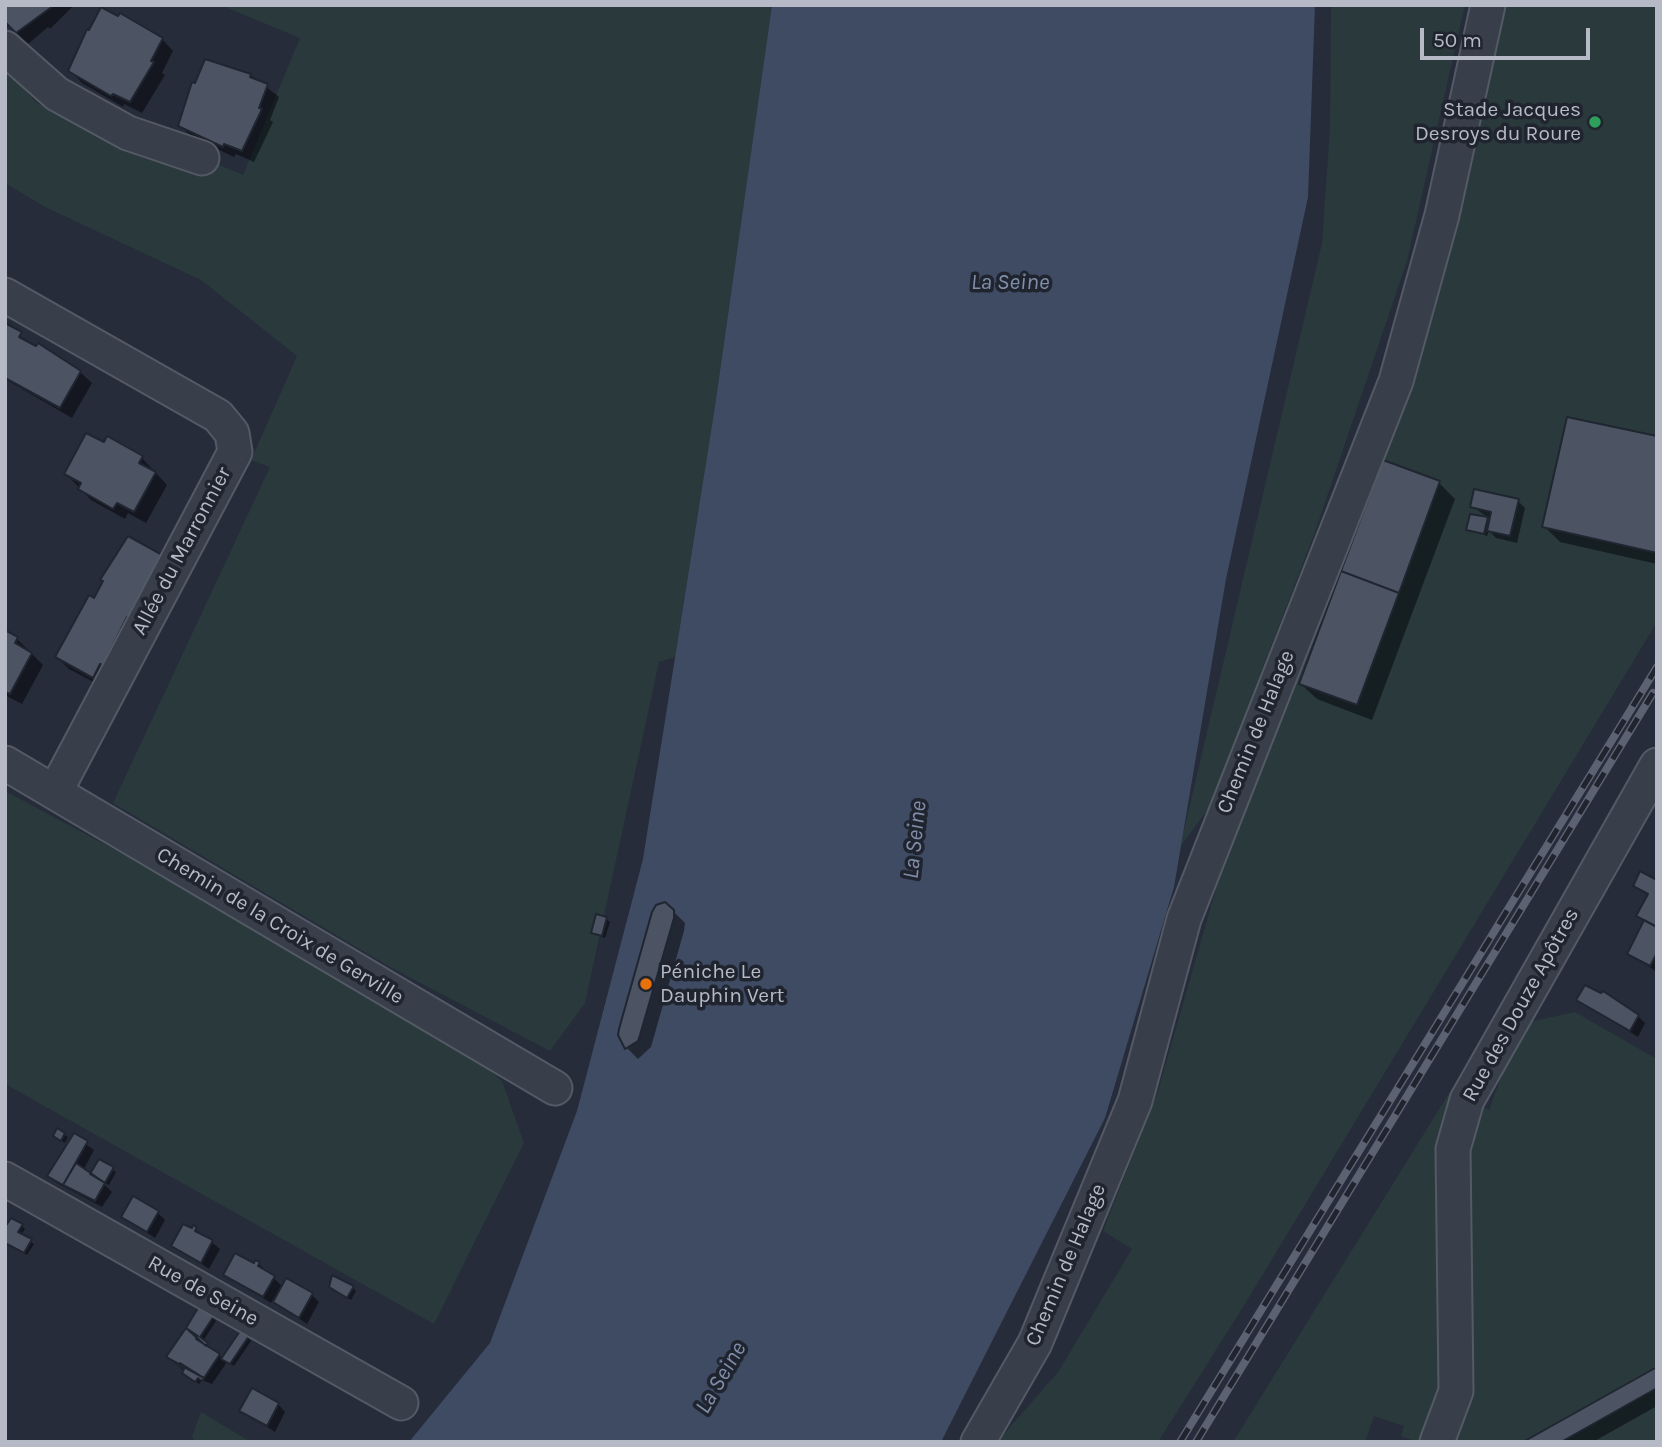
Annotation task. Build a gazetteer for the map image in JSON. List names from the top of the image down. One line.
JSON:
{"streets":{"street":["Allée du Marronnier","Chemin de Halage","Chemin de la Croix de Gerville","Rue des Douze Apôtres","Rue de Seine"]},"crossings":[["Allée du Marronnier","Chemin de la Croix de Gerville"]],"water":["La Seine"],"places":["Stade Jacques Desroys du Roure","Péniche Le Dauphin Vert"],"scale_bar":"50 m"}
